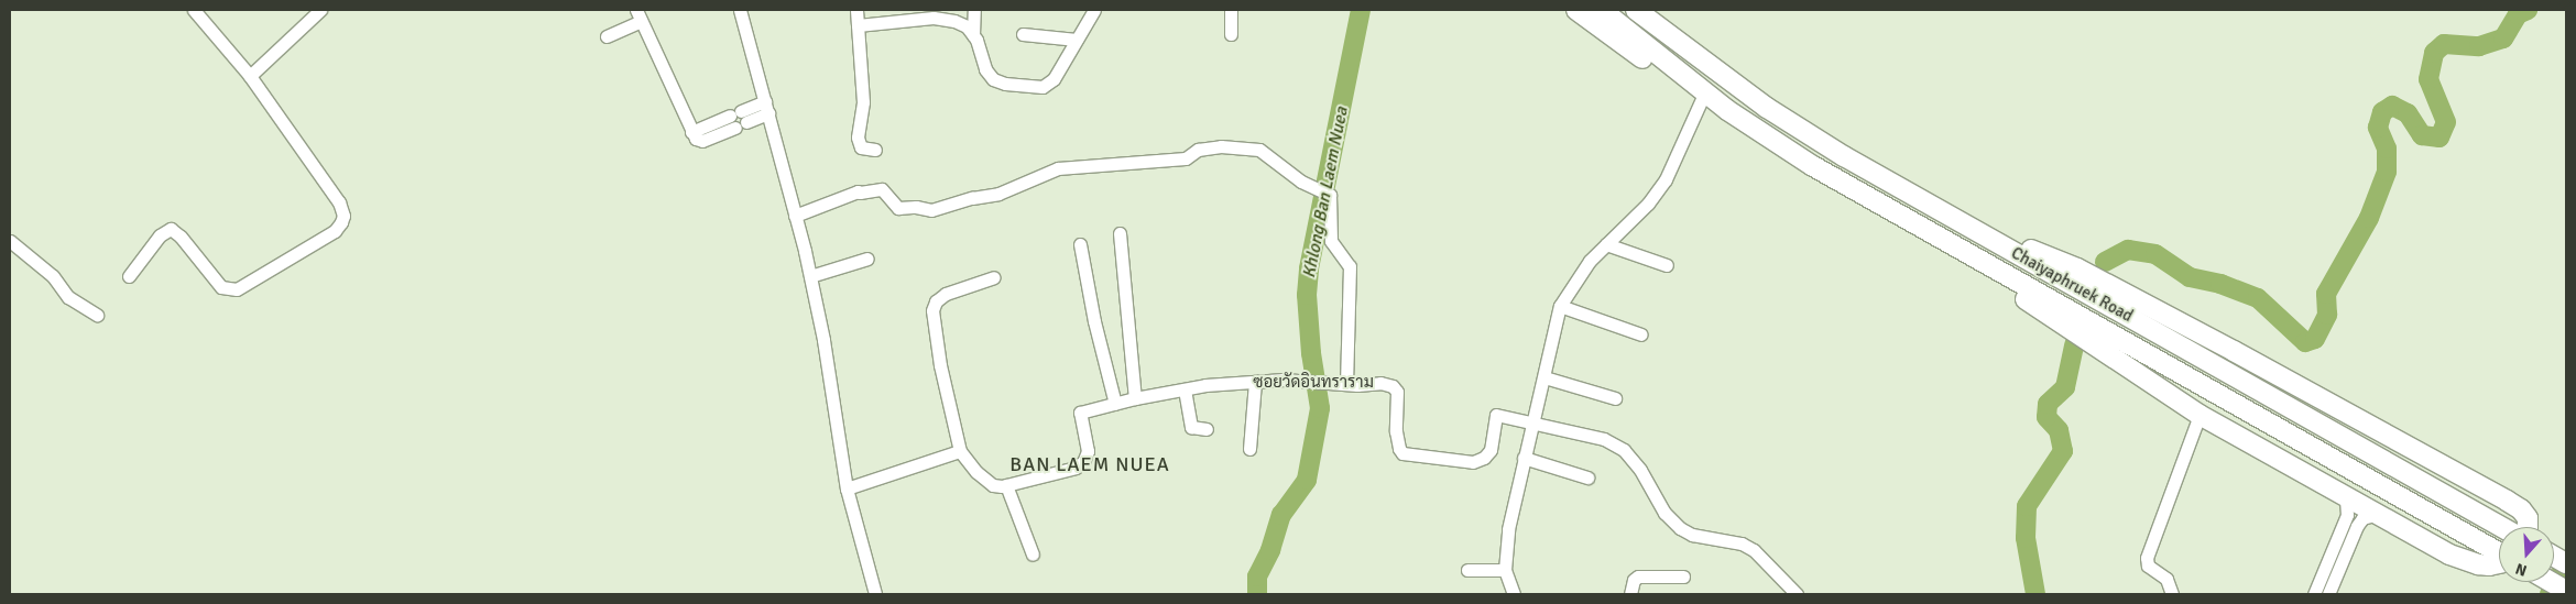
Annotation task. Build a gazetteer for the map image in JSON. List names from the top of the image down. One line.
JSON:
{"streets":{"main road":["Chaiyaphruek Road"],"street":["ซอยวัดอินทราราม"]},"districts":["BAN LAEM NUEA"],"water":["Khlong Ban Laem Nuea"],"north":"bottom"}
